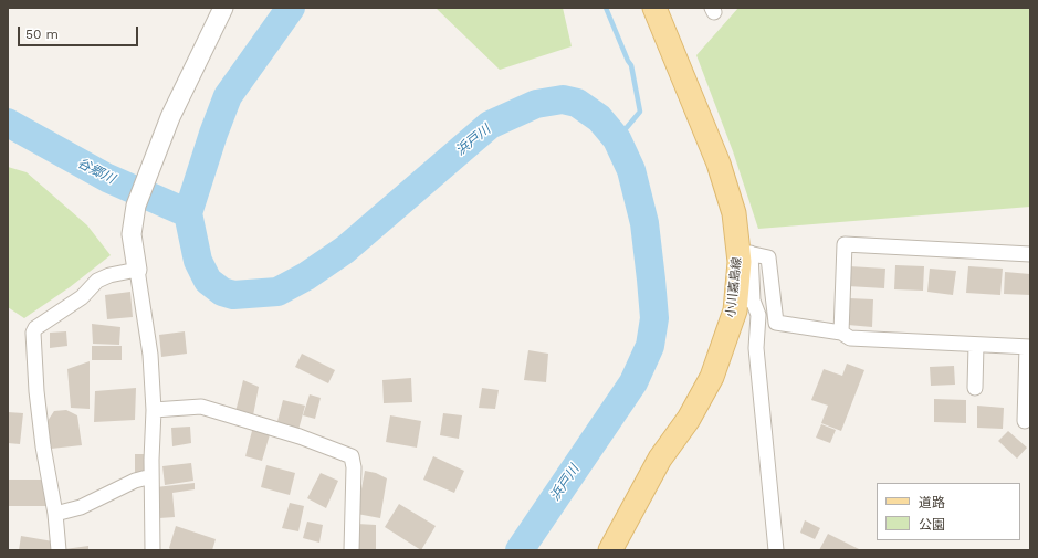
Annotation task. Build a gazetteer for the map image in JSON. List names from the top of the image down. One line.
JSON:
{"streets":{"main road":["小川嘉島線"]},"water":["浜戸川","谷郷川"],"legend":["道路","公園"],"scale_bar":"50 m"}
